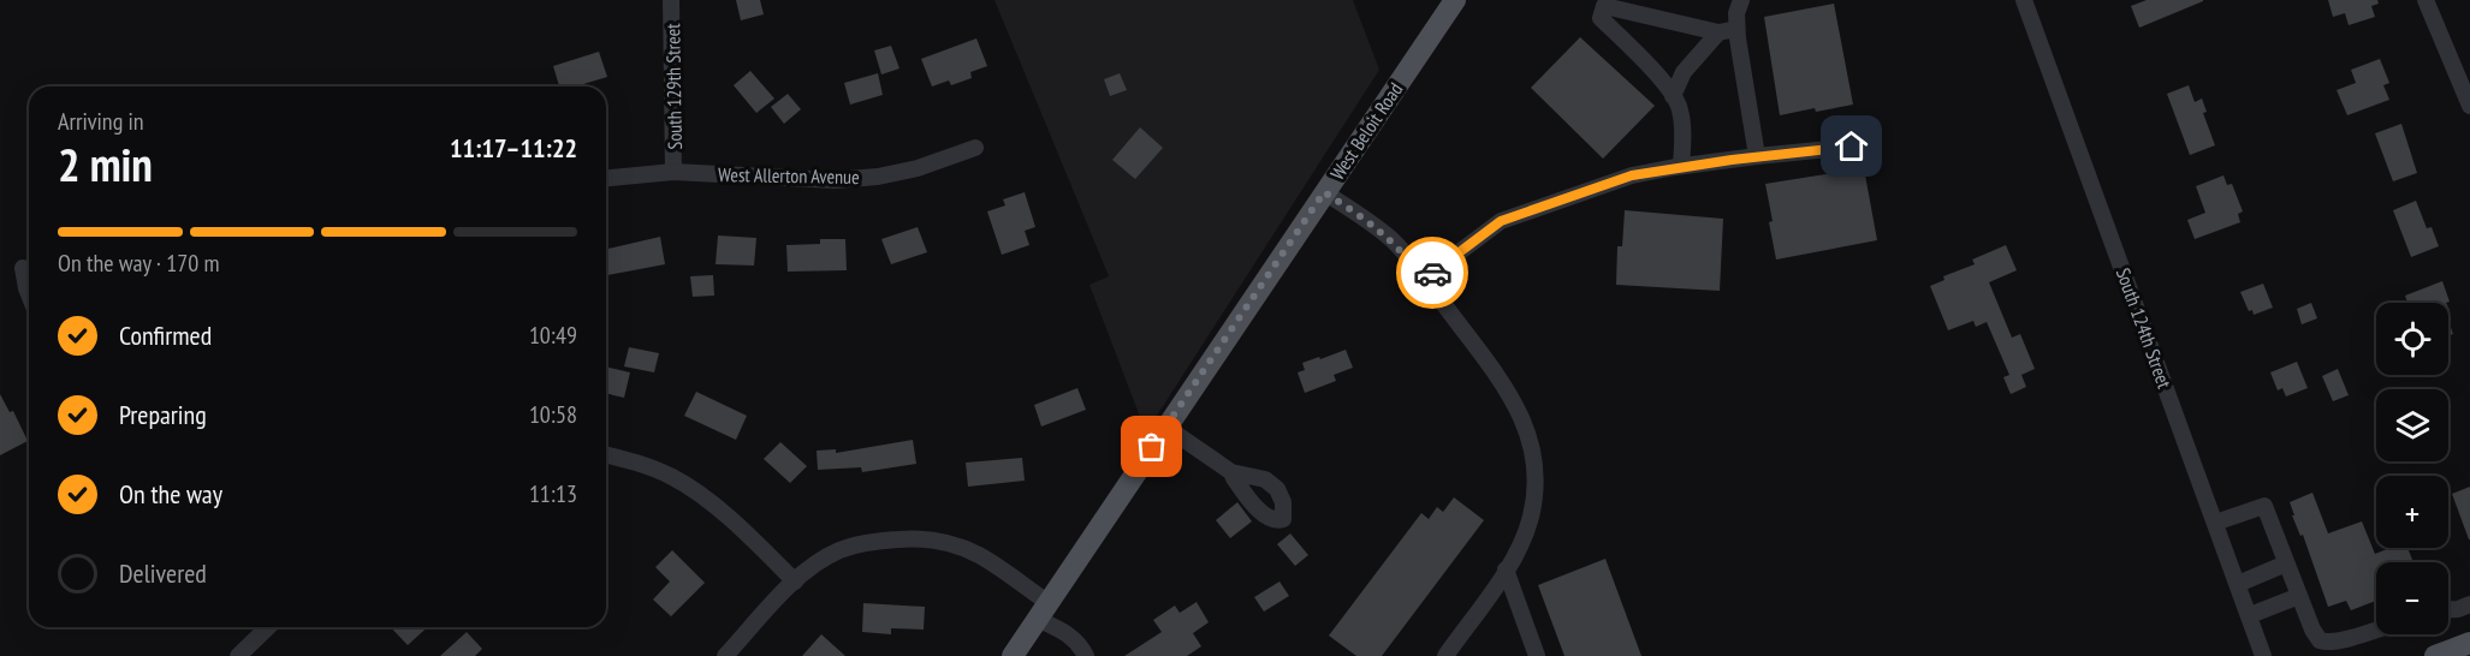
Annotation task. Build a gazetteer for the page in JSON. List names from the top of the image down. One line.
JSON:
{"streets":{"main road":["West Beloit Road"],"street":["South 129th Street","West Allerton Avenue","South 124th Street"]},"crossings":[["South 129th Street","West Allerton Avenue"]],"page":{"heading":["2 min","Arriving in","11:17–11:22"],"bar":"On the way · 170 m","list":[["Confirmed","10:49"],["Preparing","10:58"],["On the way","11:13"],"Delivered"],"map_buttons":["+","−"]}}
